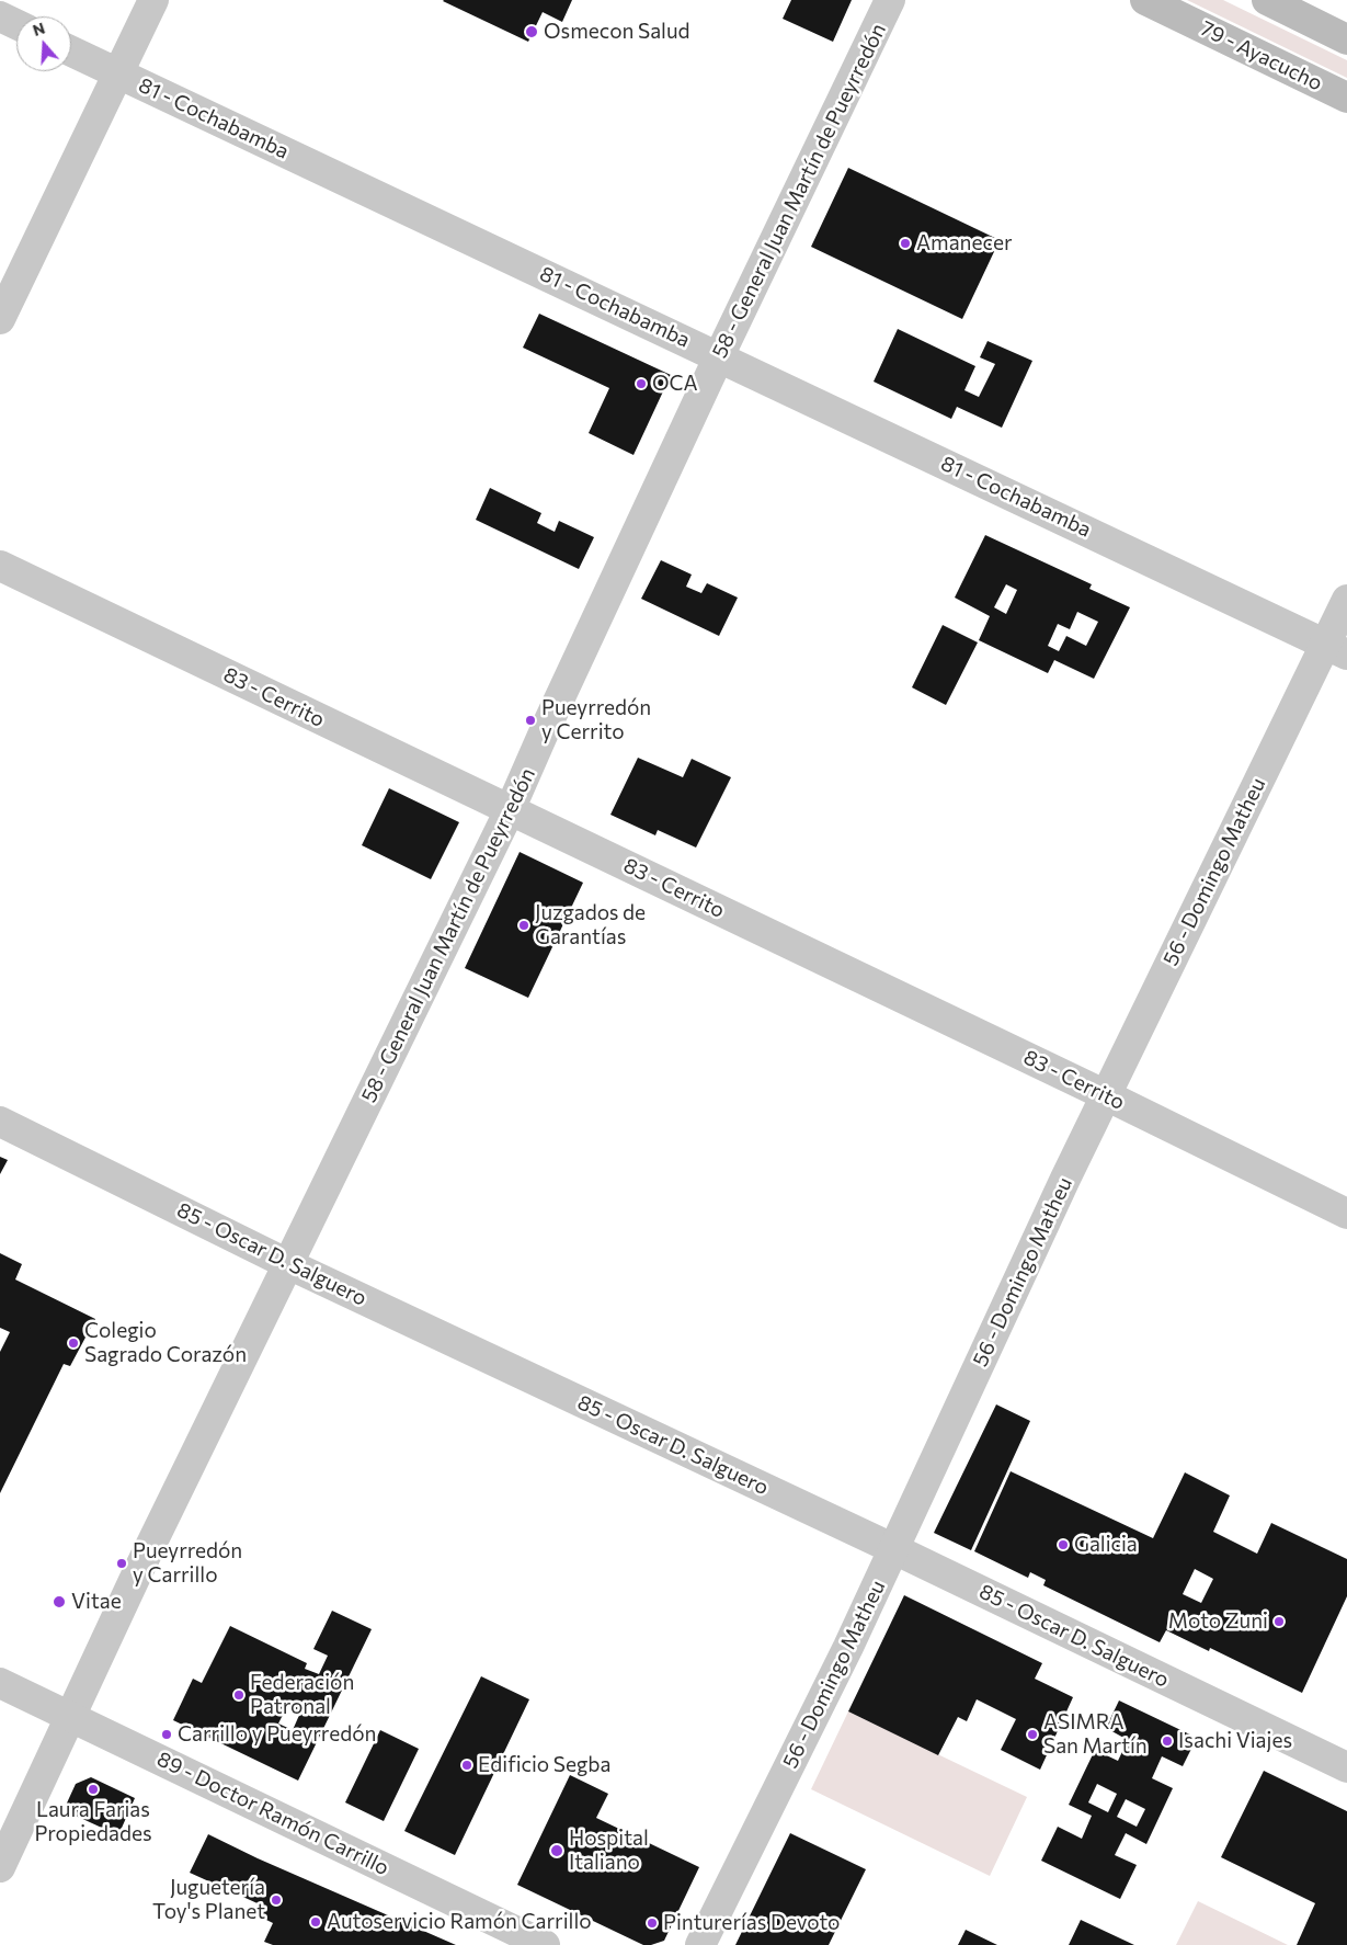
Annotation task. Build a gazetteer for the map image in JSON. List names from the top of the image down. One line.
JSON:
{"streets":{"main road":["79 - Ayacucho"],"street":["81 - Cochabamba","58 - General Juan Martín de Pueyrredón","83 - Cerrito","56 - Domingo Matheu","85 - Oscar D. Salguero","89 - Doctor Ramón Carrillo"]},"crossings":[["81 - Cochabamba","58 - General Juan Martín de Pueyrredón"],["81 - Cochabamba","56 - Domingo Matheu"],["58 - General Juan Martín de Pueyrredón","83 - Cerrito"],["58 - General Juan Martín de Pueyrredón","85 - Oscar D. Salguero"],["58 - General Juan Martín de Pueyrredón","89 - Doctor Ramón Carrillo"],["83 - Cerrito","56 - Domingo Matheu"],["56 - Domingo Matheu","85 - Oscar D. Salguero"]],"places":["Osmecon Salud","Amanecer","OCA","Pueyrredón y Cerrito","Juzgados de Garantías","Colegio Sagrado Corazón","Galicia","Pueyrredón y Carrillo","Vitae","Moto Zuni","Federación Patronal","Carrillo y Pueyrredón","ASIMRA San Martín","Isachi Viajes","Edificio Segba","Laura Farias Propiedades","Hospital Italiano","Juguetería Toy's Planet","Autoservicio Ramón Carrillo","Pinturerías Devoto"],"north":"top"}
